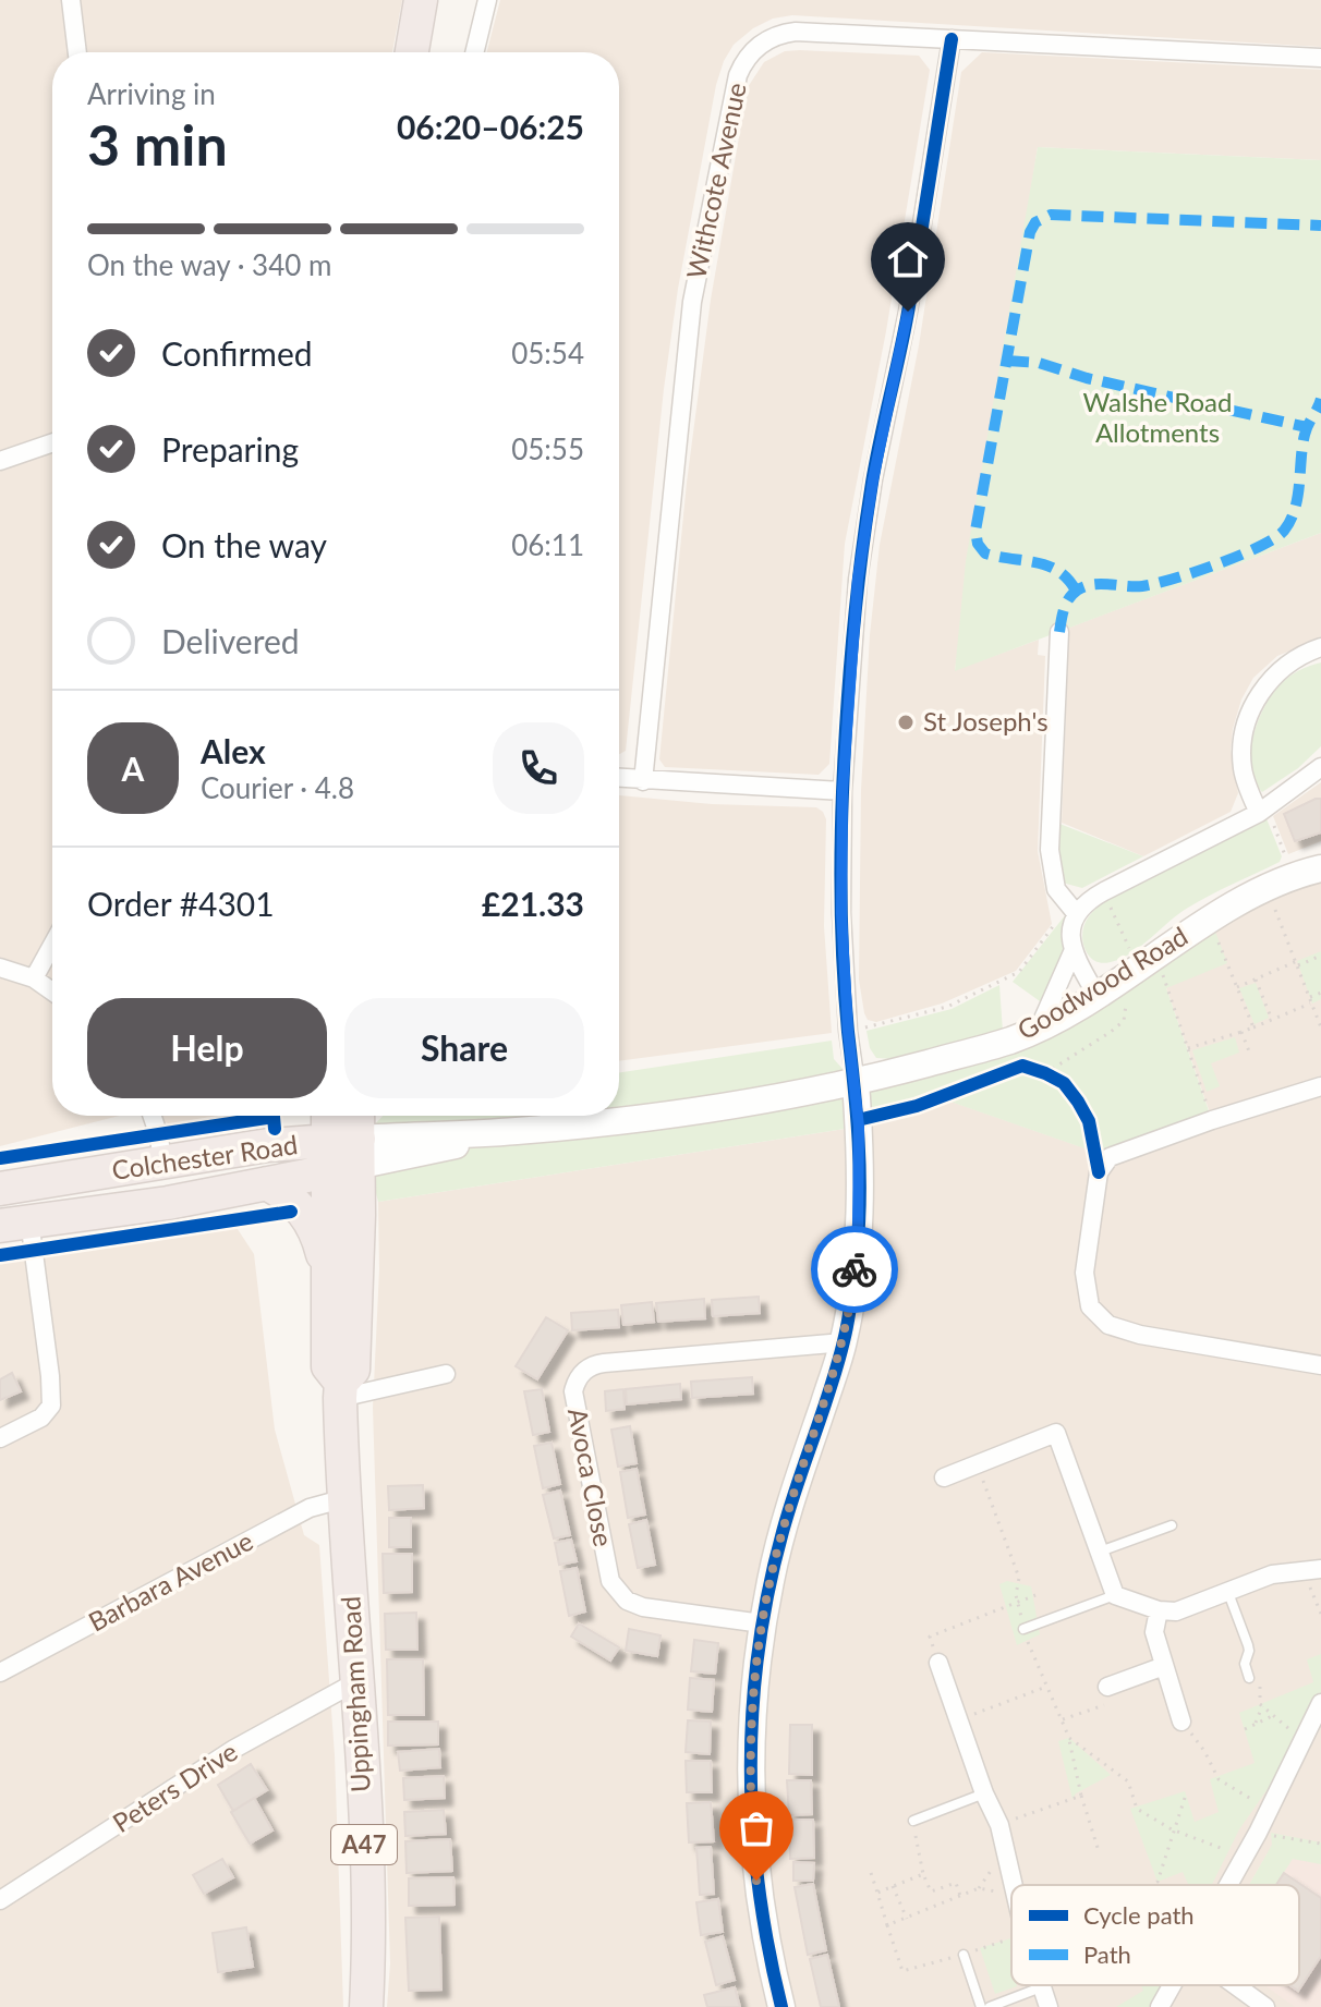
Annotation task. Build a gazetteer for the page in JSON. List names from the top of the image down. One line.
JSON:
{"streets":{"highway":["Colchester Road","Uppingham Road","A47"],"street":["Withcote Avenue","Goodwood Road","Avoca Close","Barbara Avenue","Peters Drive"]},"crossings":[["Goodwood Road","Colchester Road"],["Goodwood Road","Uppingham Road"],["Colchester Road","Uppingham Road"],["Barbara Avenue","Uppingham Road"],["Uppingham Road","Peters Drive"]],"parks":["Walshe Road Allotments"],"places":["St Joseph's"],"legend":["Cycle path","Path"],"page":{"heading":["3 min","Arriving in","06:20–06:25"],"panel":["Alex","Courier · 4.8","Order #4301","£21.33"],"bar":"On the way · 340 m","list":[["Confirmed","05:54"],["Preparing","05:55"],["On the way","06:11"],"Delivered"],"round":"A","buttons":["Help","Share"]}}
